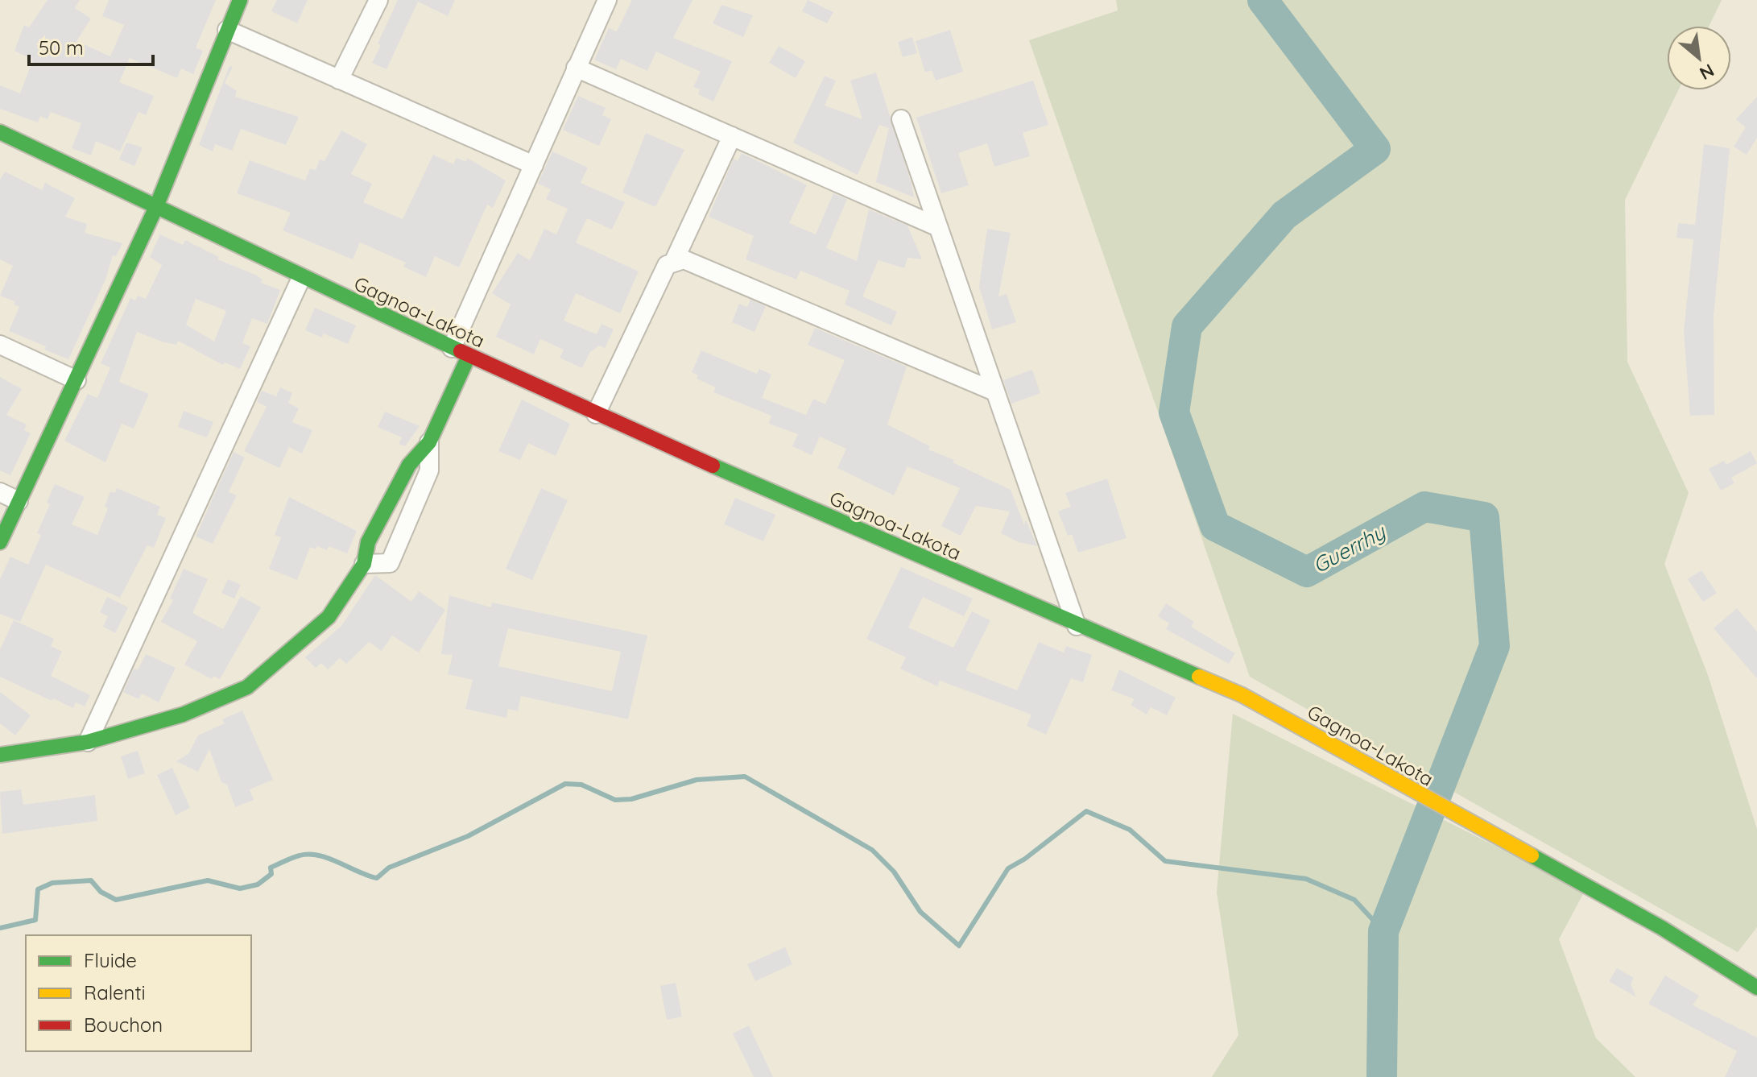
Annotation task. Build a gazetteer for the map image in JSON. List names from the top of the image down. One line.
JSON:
{"streets":{"main road":["Gagnoa-Lakota"]},"water":["Guerrhy"],"legend":["Fluide","Ralenti","Bouchon"],"scale_bar":"50 m","north":"bottom right"}
